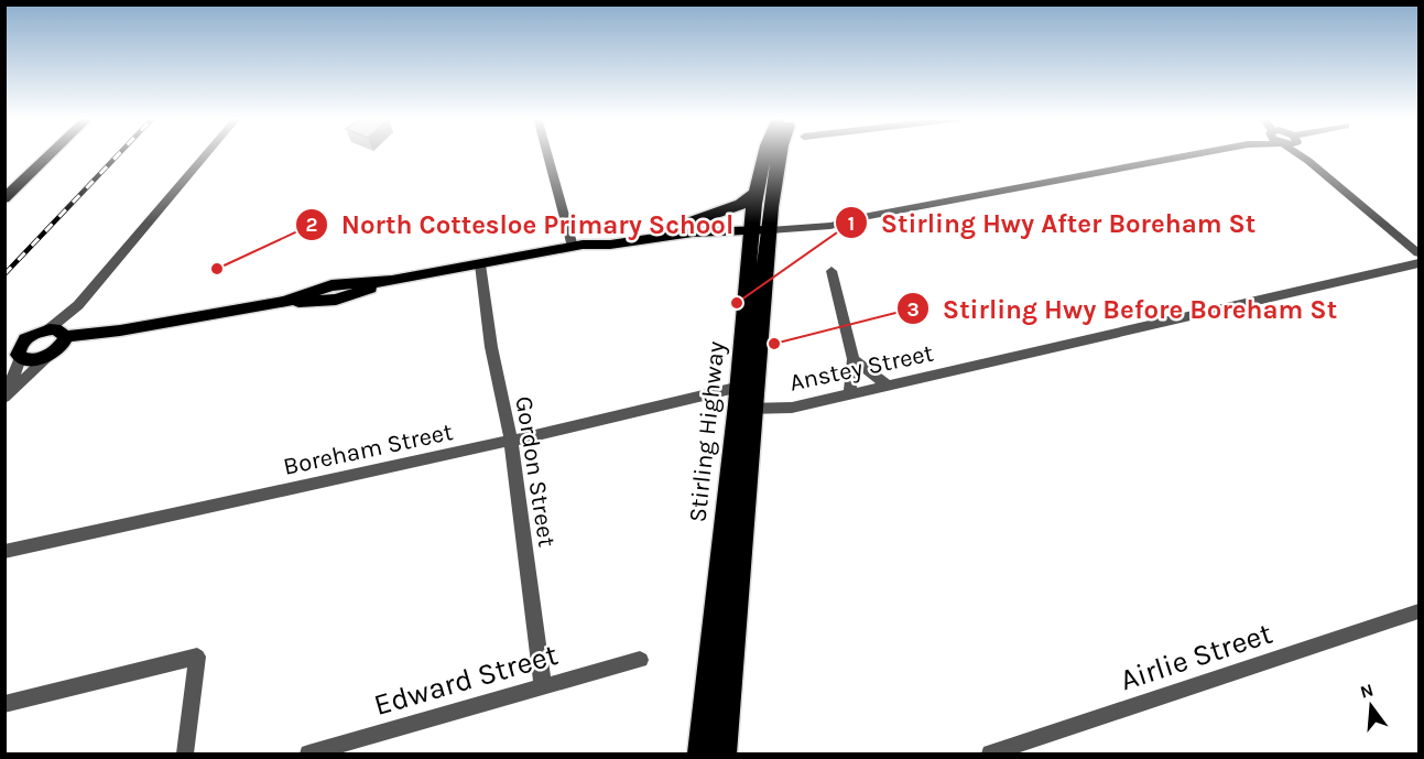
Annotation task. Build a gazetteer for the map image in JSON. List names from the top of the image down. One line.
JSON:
{"streets":{"highway":["Stirling Highway"],"street":["Anstey Street","Boreham Street","Gordon Street","Airlie Street","Edward Street"]},"crossings":[["Anstey Street","Stirling Highway"],["Anstey Street","Boreham Street"],["Stirling Highway","Boreham Street"],["Boreham Street","Gordon Street"],["Gordon Street","Edward Street"]],"places":["North Cottesloe Primary School","Stirling Hwy After Boreham St","Stirling Hwy Before Boreham St"],"north":"top"}
